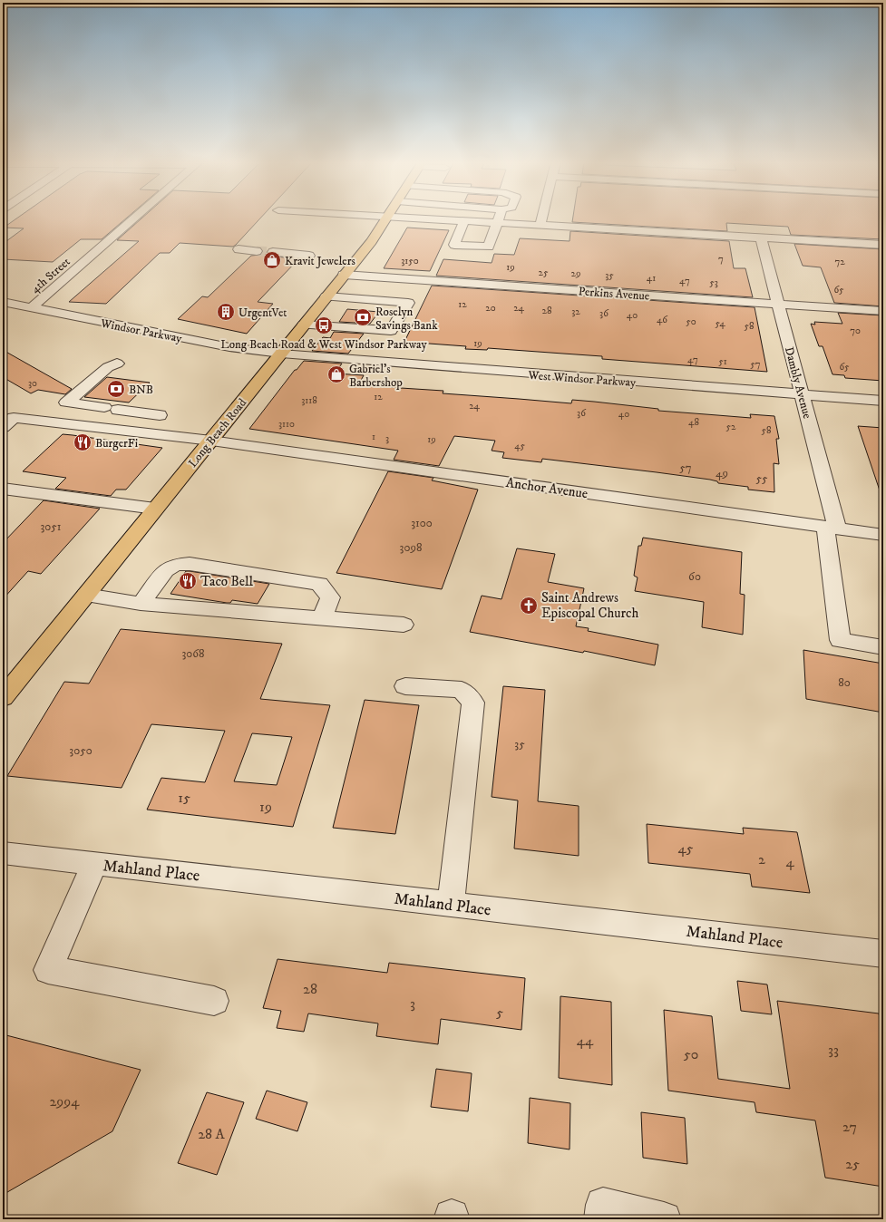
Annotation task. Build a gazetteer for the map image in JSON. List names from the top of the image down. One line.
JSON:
{"streets":{"main road":["Long Beach Road"],"street":["4th Street","Perkins Avenue","Windsor Parkway","West Windsor Parkway","Dambly Avenue","Anchor Avenue","Mahland Place"]},"crossings":[["4th Street","Windsor Parkway"],["Perkins Avenue","Dambly Avenue"],["Perkins Avenue","Long Beach Road"],["Windsor Parkway","West Windsor Parkway"],["Windsor Parkway","Long Beach Road"],["West Windsor Parkway","Dambly Avenue"],["West Windsor Parkway","Long Beach Road"],["Dambly Avenue","Anchor Avenue"],["Long Beach Road","Anchor Avenue"]],"places":{"shop":["Kravit Jewelers","Gabriel's Barbershop"],"building":["UrgentVet"],"bank":["Roselyn Savings Bank","BNB"],"bus stop":["Long Beach Road & West Windsor Parkway"],"restaurant":["BurgerFi","Taco Bell"],"church":["Saint Andrews Episcopal Church"]},"house_numbers":["7","3150","72","19","25","29","35","41","47","53","65","12","20","24","28","32","36","40","46","50","54","58","70","19","47","51","57","65","30","12","3118","24","36","40","48","3110","52","58","1","3","19","45","57","49","55","3100","3051","3098","60","3068","80","35","3050","15","19","45","2","4","28","3","5","44","33","50","2994","27","28 A","25"]}
